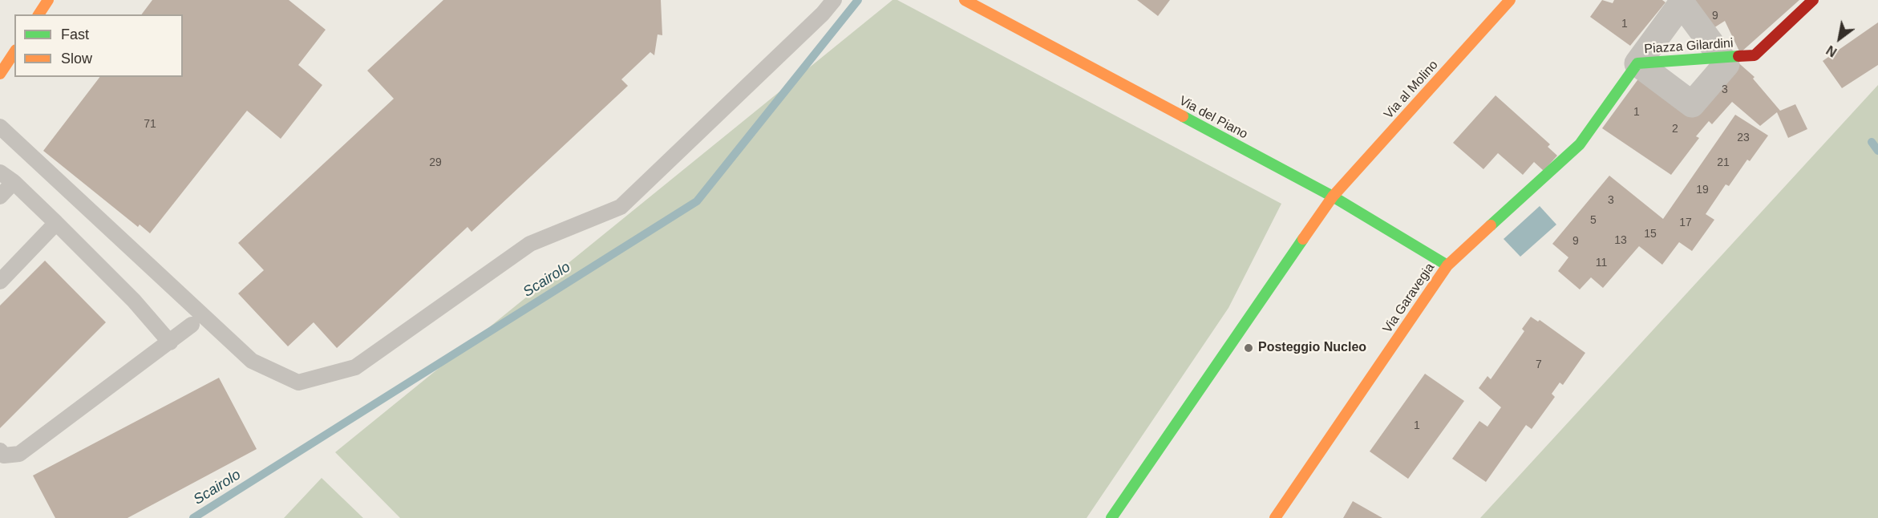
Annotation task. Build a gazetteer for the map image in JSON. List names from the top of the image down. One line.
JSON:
{"streets":{"street":["Piazza Gilardini","Via al Molino","Via del Piano","Via Garavegia"]},"crossings":[["Piazza Gilardini","Via Garavegia"],["Via al Molino","Via del Piano"],["Via del Piano","Via Garavegia"]],"water":["Scairolo"],"places":["Posteggio Nucleo"],"house_numbers":["9","1","3","1","71","2","23","29","21","19","3","5","17","15","13","9","11","7","1"],"legend":["Fast","Slow"],"north":"bottom left"}
